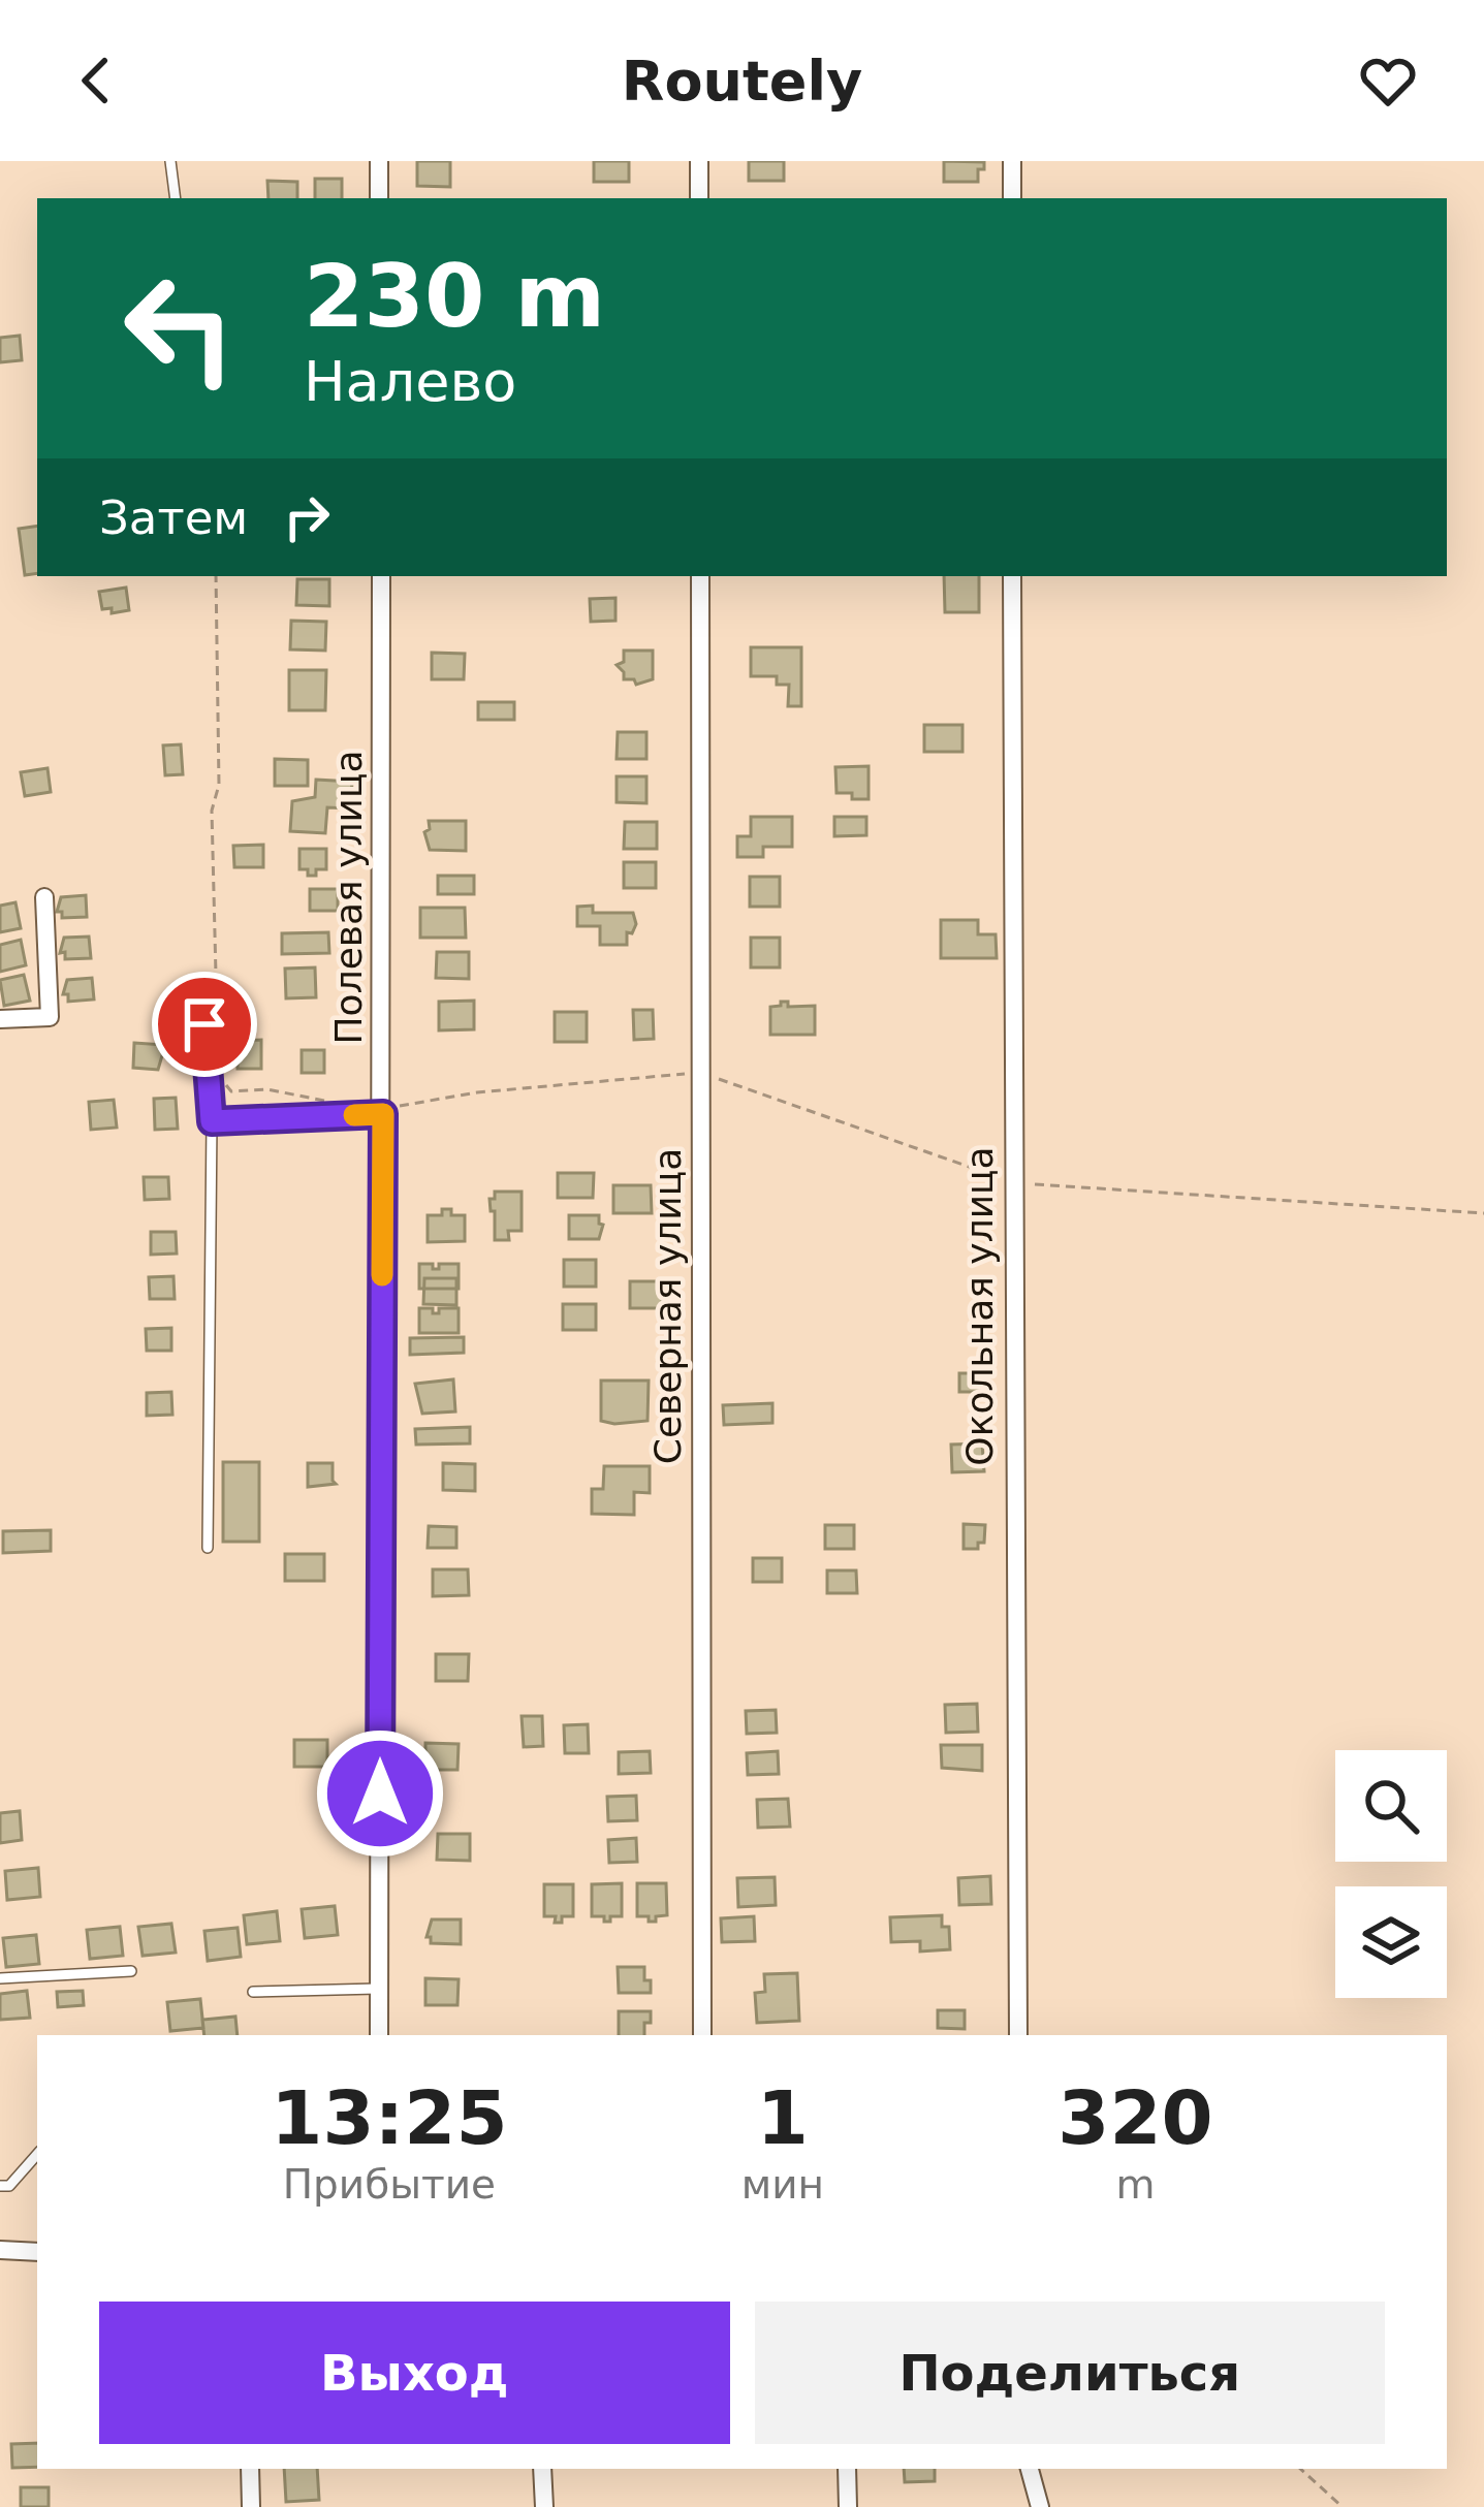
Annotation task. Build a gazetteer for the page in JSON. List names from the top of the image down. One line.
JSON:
{"streets":{"street":["Полевая улица","Северная улица","Окольная улица"]},"page":{"header":"Routely","turn":["230 m","Налево"],"then":"Затем","eta":["13:25","Прибытие","1","мин","320","m"],"buttons":["Выход","Поделиться"]}}
